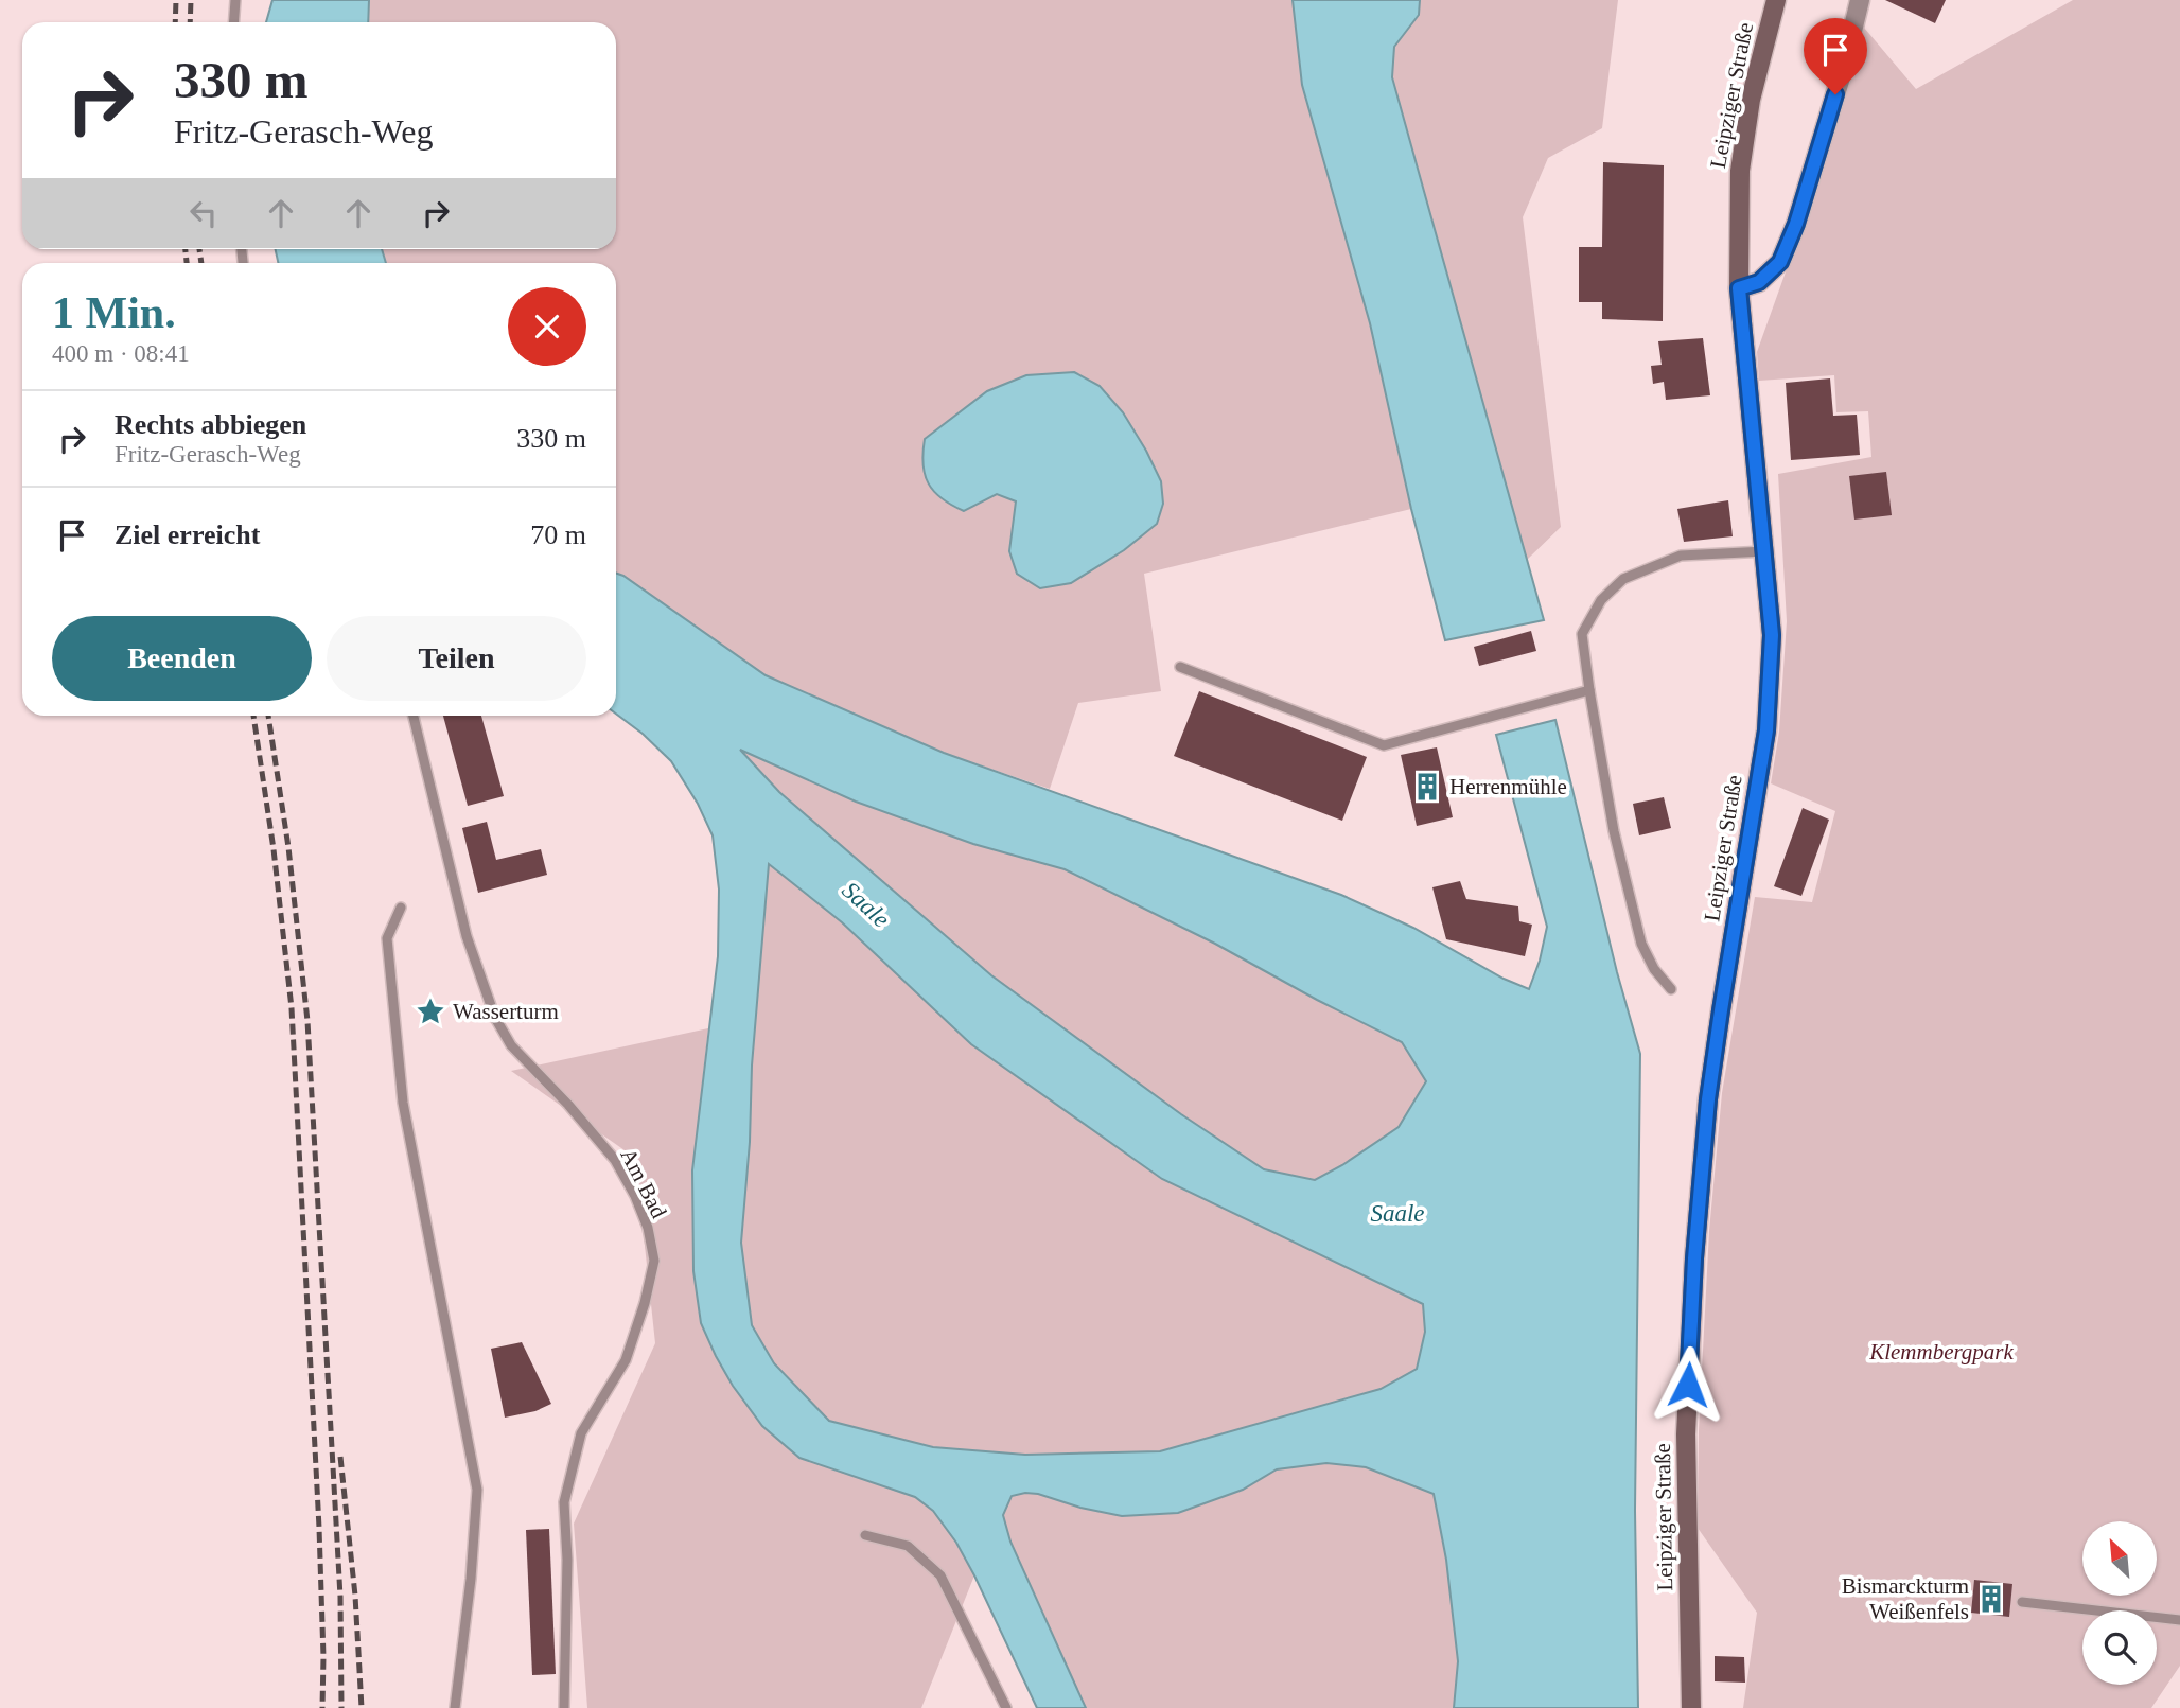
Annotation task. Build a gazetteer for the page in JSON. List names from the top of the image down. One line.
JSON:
{"streets":{"street":["Leipziger Straße"],"lane":["Am Bad"]},"water":["Saale"],"parks":["Klemmbergpark"],"places":{"building":["Herrenmühle","Bismarckturm Weißenfels"],"place":["Wasserturm"]},"north":"top left","page":{"turn":["330 m","Fritz-Gerasch-Weg"],"heading":["1 Min.","400 m · 08:41"],"list":[{"name":"Rechts abbiegen","note":"Fritz-Gerasch-Weg","value":"330 m"},{"name":"Ziel erreicht","value":"70 m"}],"buttons":["Beenden","Teilen"]}}
